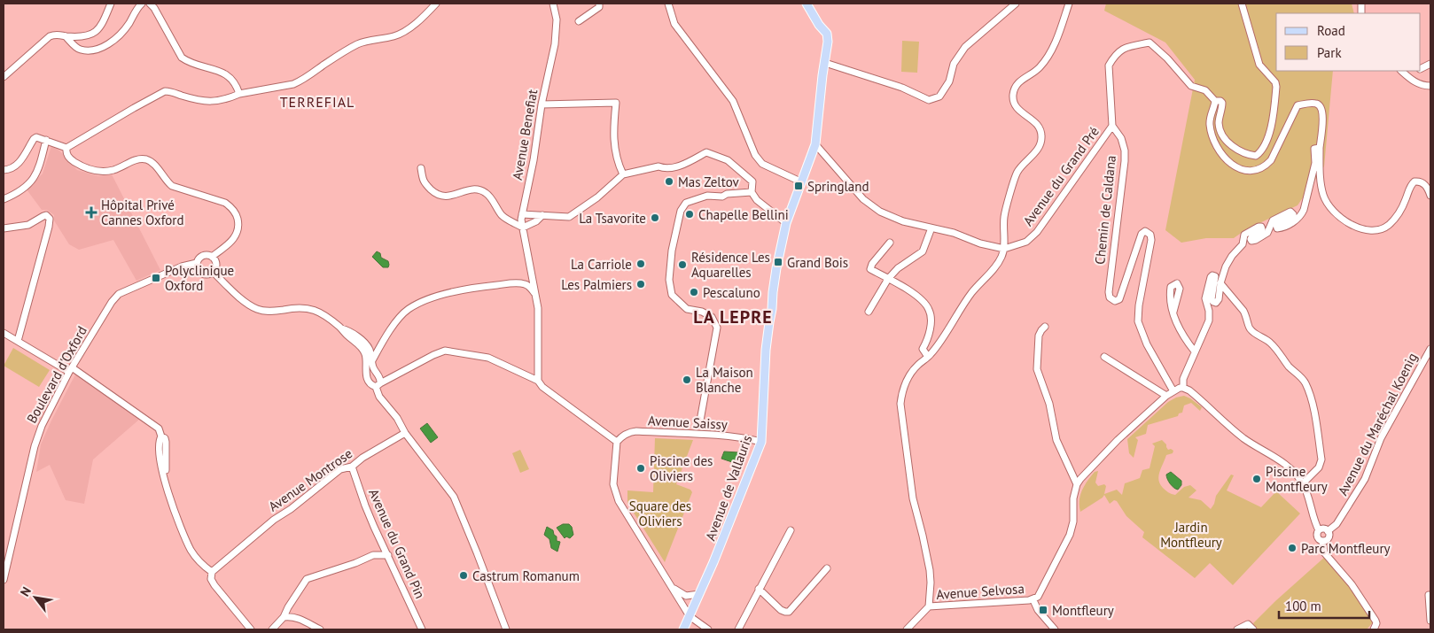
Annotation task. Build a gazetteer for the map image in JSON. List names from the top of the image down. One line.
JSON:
{"streets":{"main road":["Avenue de Vallauris"],"street":["Avenue Benefiat","Avenue du Grand Pré","Chemin de Caldana","Boulevard d'Oxford","Avenue Saissy","Avenue du Maréchal Koenig","Avenue Montrose","Avenue du Grand Pin","Avenue Selvosa"]},"crossings":[["Avenue du Grand Pré","Chemin de Caldana"],["Avenue Saissy","Avenue de Vallauris"],["Avenue Montrose","Avenue du Grand Pin"]],"districts":["TERREFIAL","LA LEPRE"],"parks":["Square des Oliviers","Jardin Montfleury"],"places":{"other":["Mas Zeltov","Chapelle Bellini","La Tsavorite","La Carriole","Résidence Les Aquarelles","Les Palmiers","Pescaluno","La Maison Blanche","Piscine des Oliviers","Piscine Montfleury","Parc Montfleury","Castrum Romanum"],"transit":["Springland","Grand Bois","Polyclinique Oxford","Montfleury"],"health":["Hôpital Privé Cannes Oxford"]},"legend":["Road","Park"],"scale_bar":"100 m","north":"top left"}
